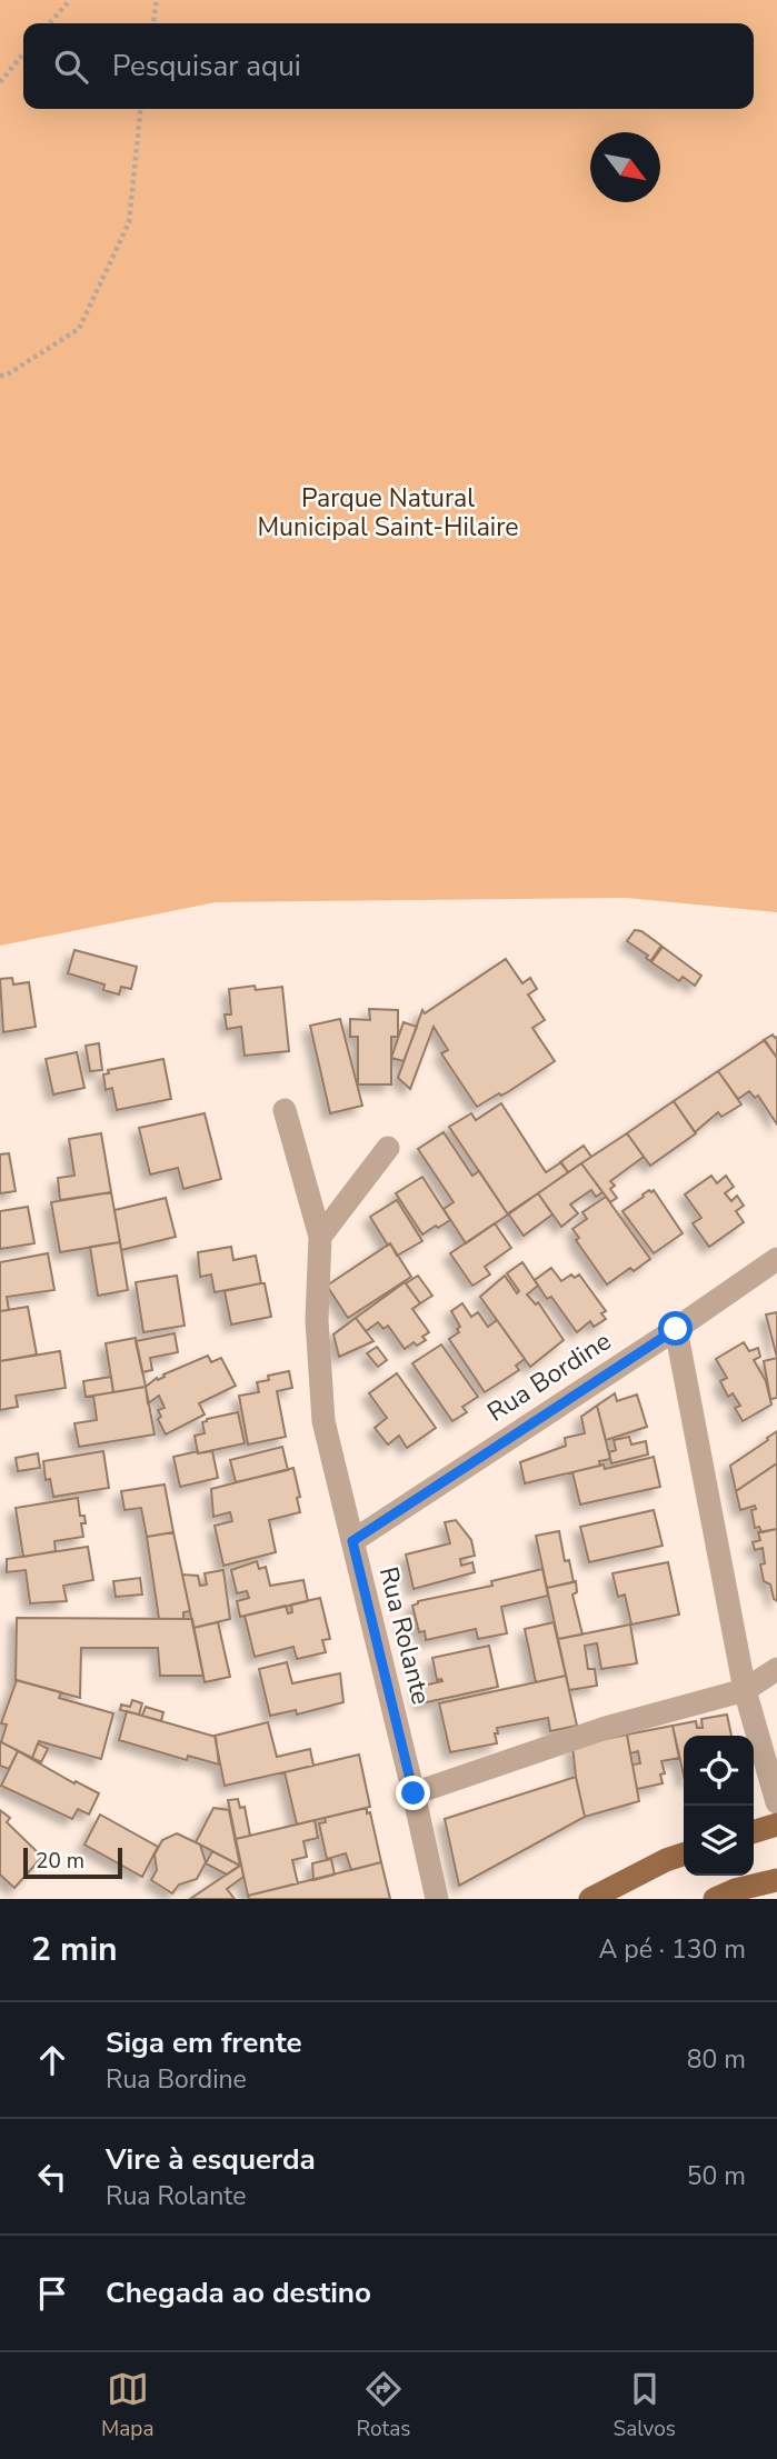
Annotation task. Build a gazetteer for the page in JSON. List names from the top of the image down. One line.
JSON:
{"streets":{"street":["Rua Bordine","Rua Rolante"]},"crossings":[["Rua Bordine","Rua Rolante"]],"parks":["Parque Natural Municipal Saint-Hilaire"],"scale_bar":"20 m","north":"bottom right","page":{"search":"Pesquisar aqui","scale":"20 m","heading":["2 min","A pé · 130 m"],"list":[["Siga em frente","Rua Bordine","80 m"],["Vire à esquerda","Rua Rolante","50 m"],"Chegada ao destino"],"nav":["Mapa","Rotas","Salvos"]}}
